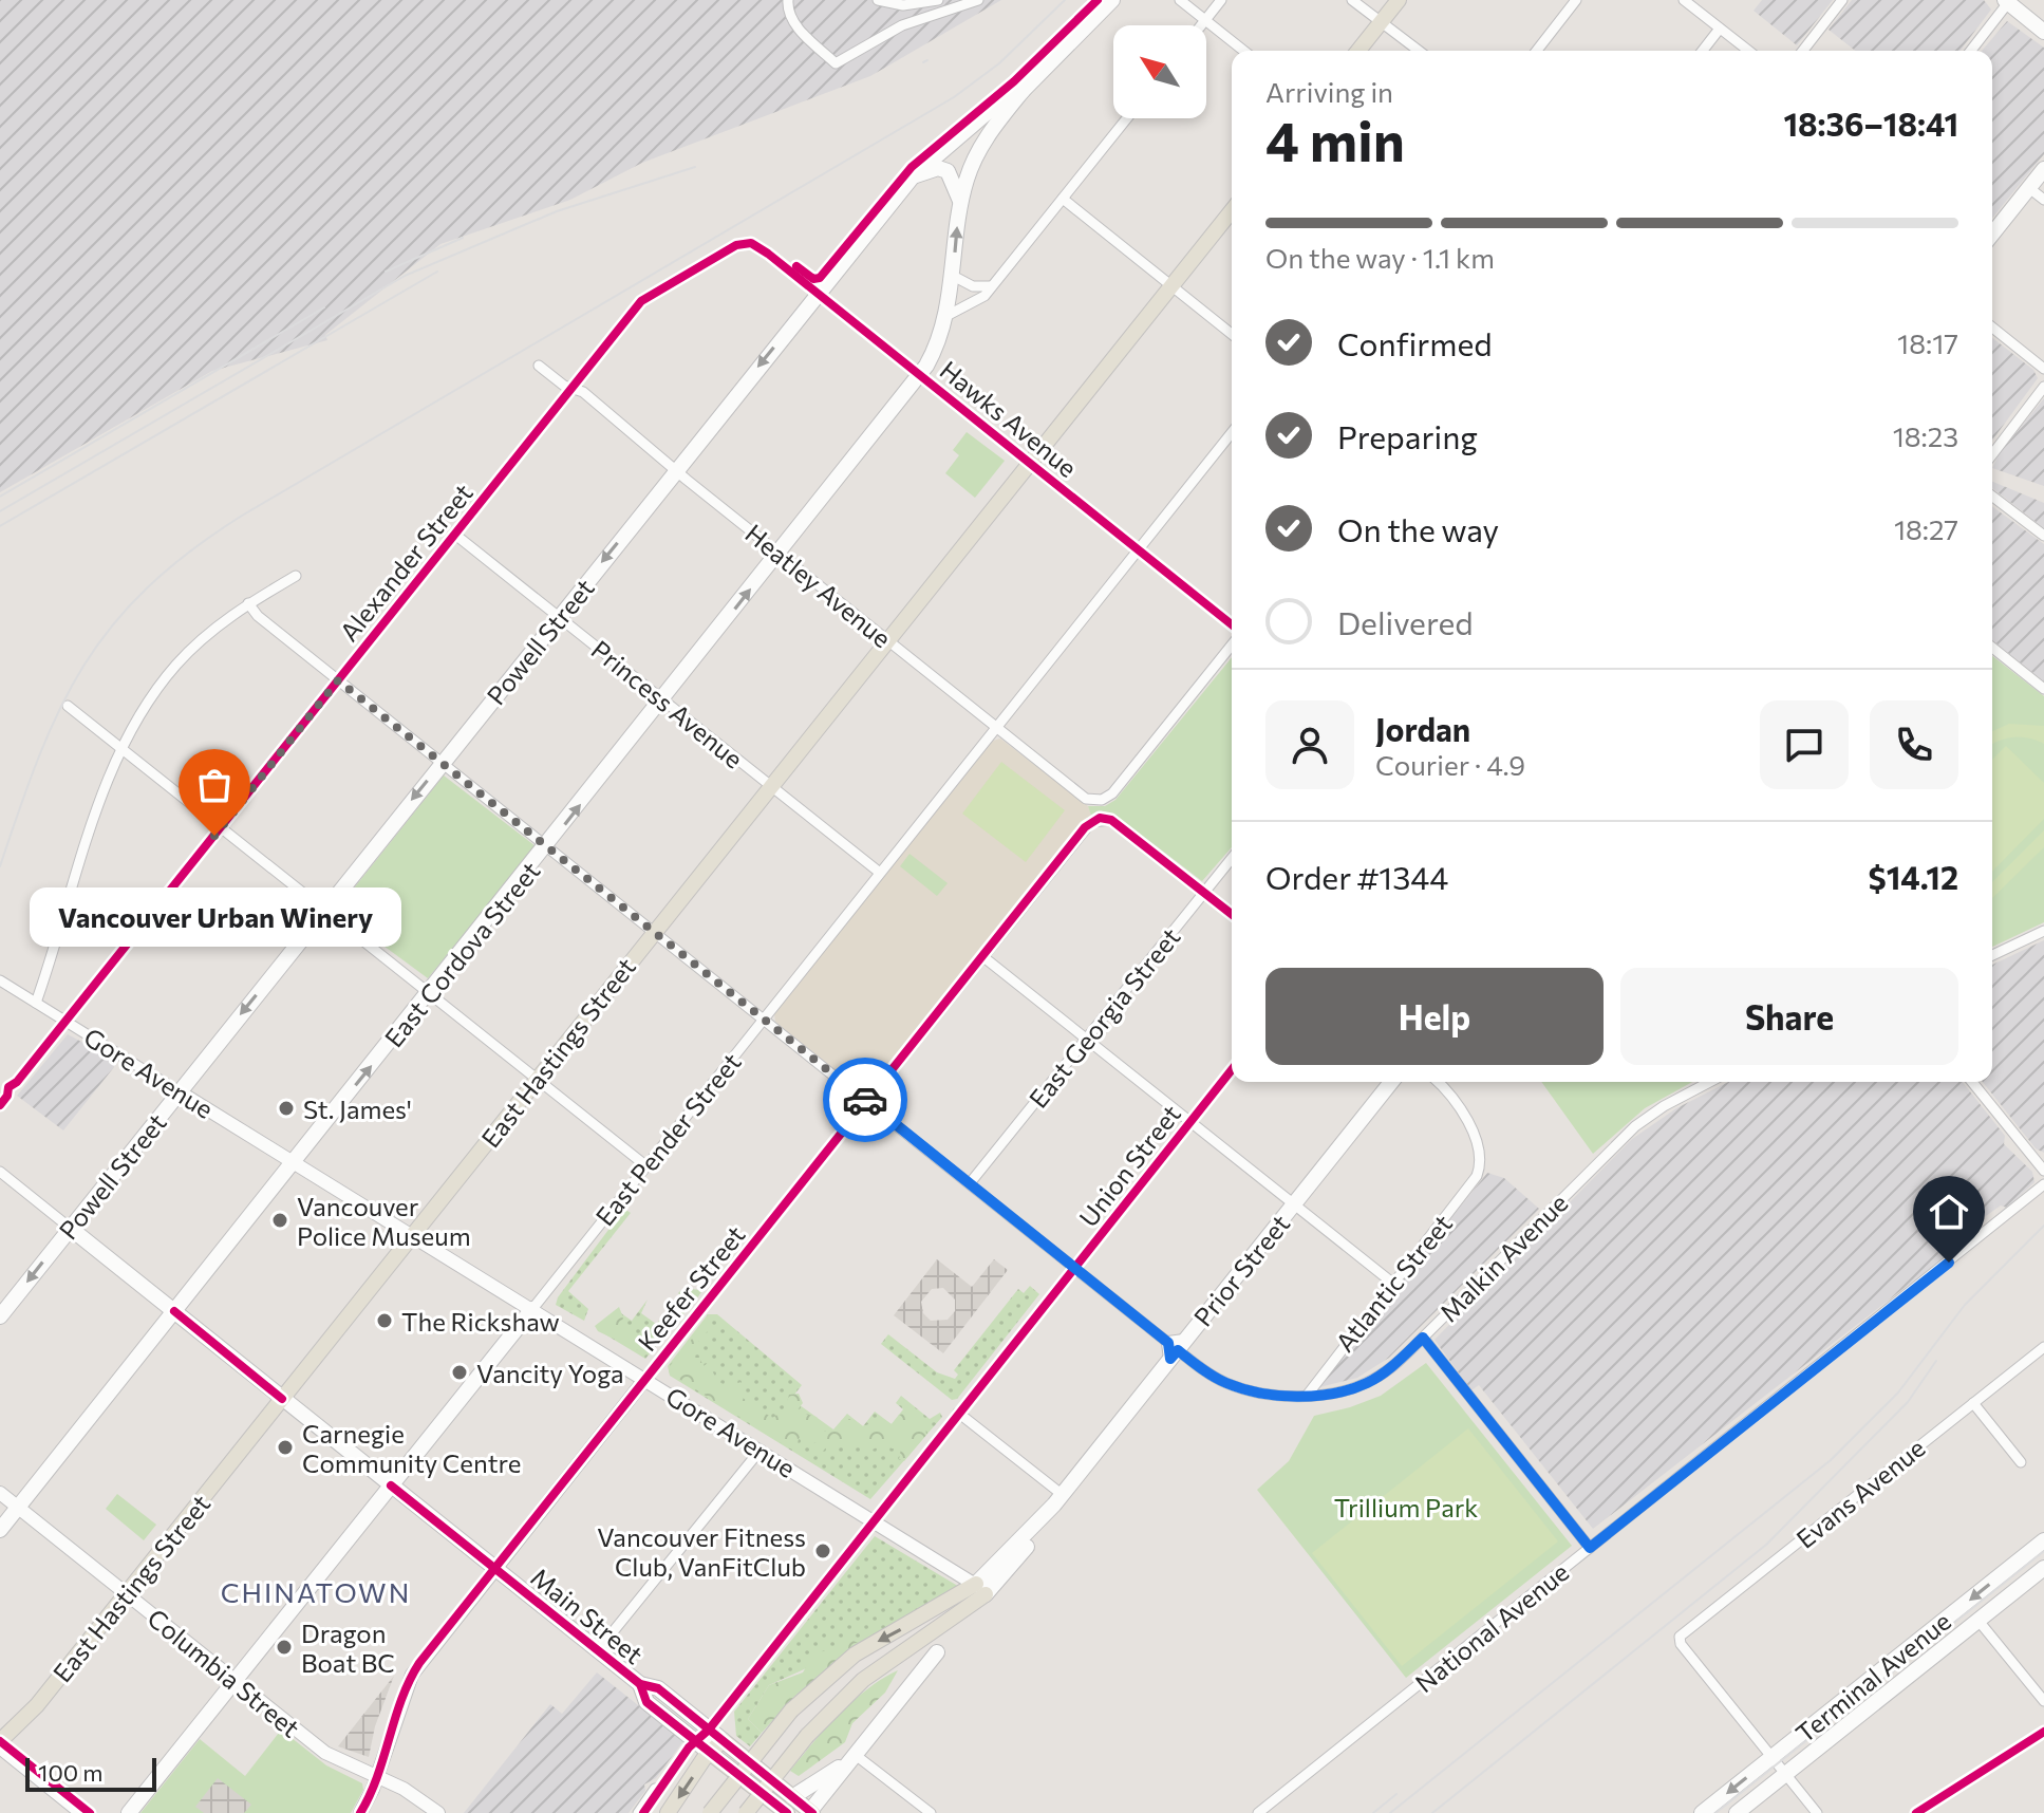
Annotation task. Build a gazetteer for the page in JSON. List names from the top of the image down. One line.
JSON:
{"streets":{"main road":["Powell Street","East Cordova Street","East Hastings Street","East Pender Street","Prior Street","Main Street","Terminal Avenue"],"street":["Hawks Avenue","Alexander Street","Heatley Avenue","Princess Avenue","East Georgia Street","Gore Avenue","Union Street","Malkin Avenue","Atlantic Street","Keefer Street","Evans Avenue","National Avenue","Columbia Street"]},"crossings":[["Hawks Avenue","Alexander Street"],["Hawks Avenue","Powell Street"],["Hawks Avenue","East Cordova Street"],["Hawks Avenue","East Hastings Street"],["Hawks Avenue","East Pender Street"],["Alexander Street","Heatley Avenue"],["Alexander Street","Princess Avenue"],["Alexander Street","Gore Avenue"],["Alexander Street","Malkin Avenue"],["Heatley Avenue","Powell Street"],["Heatley Avenue","East Cordova Street"],["Heatley Avenue","East Hastings Street"],["Heatley Avenue","East Pender Street"],["Powell Street","Princess Avenue"],["Powell Street","East Cordova Street"],["Powell Street","Gore Avenue"],["Powell Street","Malkin Avenue"],["Powell Street","Main Street"],["Princess Avenue","East Cordova Street"],["Princess Avenue","East Hastings Street"],["Princess Avenue","East Pender Street"],["East Cordova Street","Gore Avenue"],["East Cordova Street","Malkin Avenue"],["East Cordova Street","Main Street"],["East Cordova Street","Columbia Street"],["East Georgia Street","Malkin Avenue"],["East Georgia Street","Keefer Street"],["East Hastings Street","Gore Avenue"],["East Hastings Street","Malkin Avenue"],["East Hastings Street","Main Street"],["East Hastings Street","Columbia Street"],["Gore Avenue","East Pender Street"],["Gore Avenue","Union Street"],["Gore Avenue","Prior Street"],["Gore Avenue","Keefer Street"],["East Pender Street","Malkin Avenue"],["East Pender Street","Main Street"],["East Pender Street","Columbia Street"],["Union Street","Malkin Avenue"],["Union Street","Main Street"],["Malkin Avenue","Prior Street"],["Malkin Avenue","Atlantic Street"],["Malkin Avenue","Keefer Street"],["Keefer Street","Main Street"],["Keefer Street","Columbia Street"],["Evans Avenue","Terminal Avenue"]],"one_way":["Powell Street","East Cordova Street"],"districts":["CHINATOWN"],"parks":["Trillium Park"],"places":["Vancouver Urban Winery","St. James'","Vancouver Police Museum","The Rickshaw","Vancity Yoga","Carnegie Community Centre","Vancouver Fitness Club, VanFitClub","Dragon Boat BC"],"scale_bar":"100 m","north":"top left","page":{"heading":["4 min","Arriving in","18:36–18:41"],"panel":["Jordan","Courier · 4.9","Order #1344","$14.12"],"bar":"On the way · 1.1 km","list":[["Confirmed","18:17"],["Preparing","18:23"],["On the way","18:27"],"Delivered"],"bubble":"Vancouver Urban Winery","buttons":["Help","Share"],"scale":"100 m"}}
